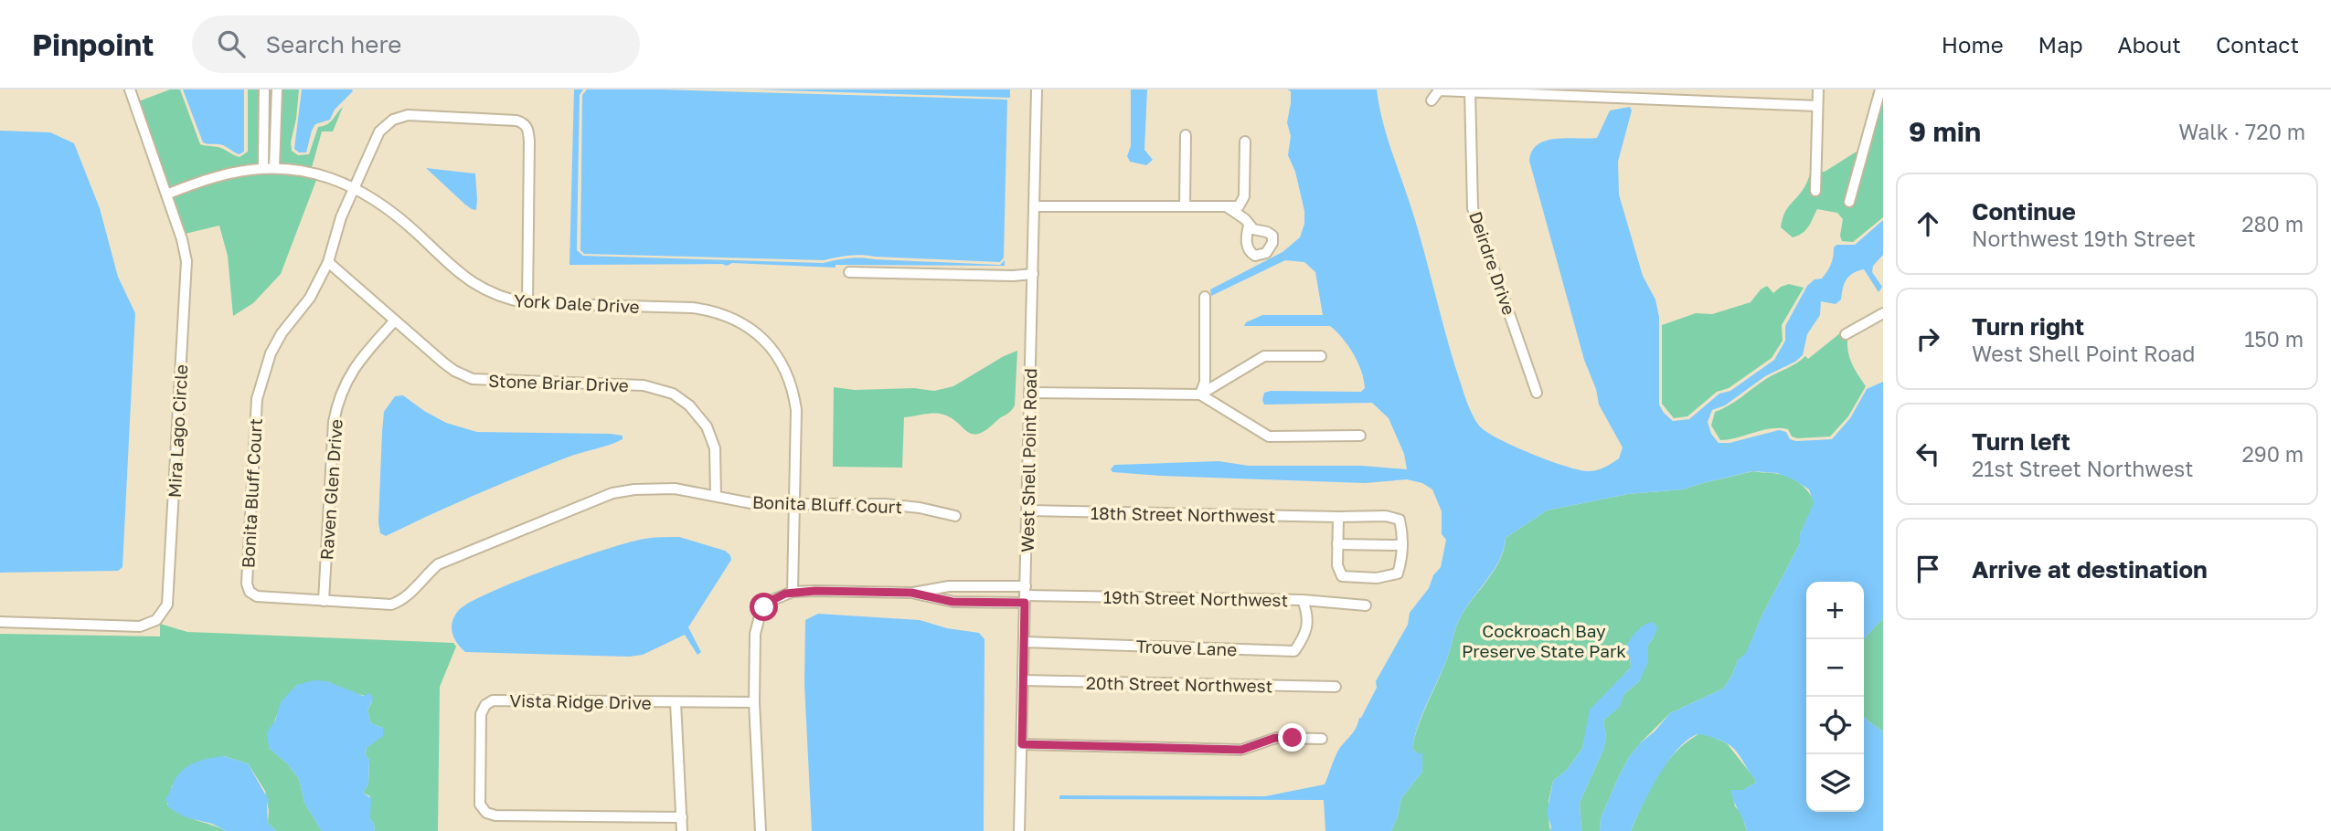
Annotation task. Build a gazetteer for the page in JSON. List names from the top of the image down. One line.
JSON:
{"streets":{"street":["Deirdre Drive","York Dale Drive","Stone Briar Drive","Mira Lago Circle","West Shell Point Road","Raven Glen Drive","Bonita Bluff Court","18th Street Northwest","19th Street Northwest","Trouve Lane","20th Street Northwest","Vista Ridge Drive"]},"crossings":[["York Dale Drive","Mira Lago Circle"],["York Dale Drive","Bonita Bluff Court"],["Stone Briar Drive","Raven Glen Drive"],["Stone Briar Drive","Bonita Bluff Court"],["West Shell Point Road","18th Street Northwest"],["West Shell Point Road","19th Street Northwest"],["West Shell Point Road","Trouve Lane"],["West Shell Point Road","20th Street Northwest"],["Raven Glen Drive","Bonita Bluff Court"],["19th Street Northwest","Trouve Lane"]],"parks":["Cockroach Bay Preserve State Park"],"page":{"header":"Pinpoint","search":"Search here","nav":["Home","Map","About","Contact"],"heading":["9 min","Walk · 720 m"],"list":[["Continue","Northwest 19th Street","280 m"],["Turn right","West Shell Point Road","150 m"],["Turn left","21st Street Northwest","290 m"],"Arrive at destination"],"map_buttons":["+","−"]}}
